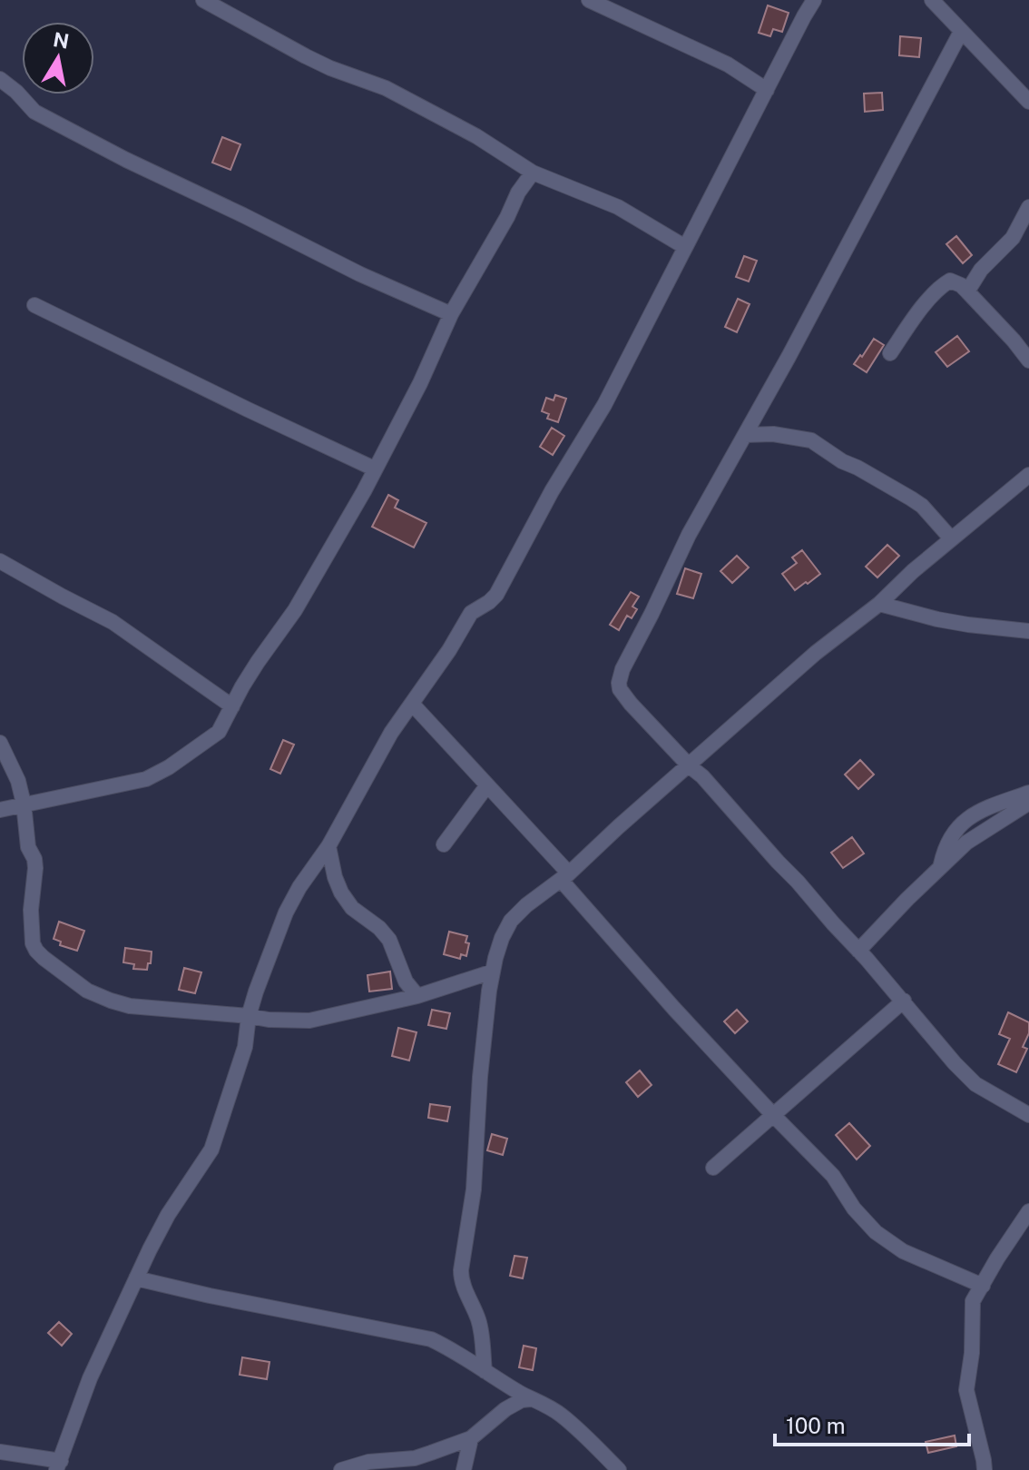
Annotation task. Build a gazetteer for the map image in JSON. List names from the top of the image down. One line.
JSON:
{"scale_bar":"100 m","north":"top"}
